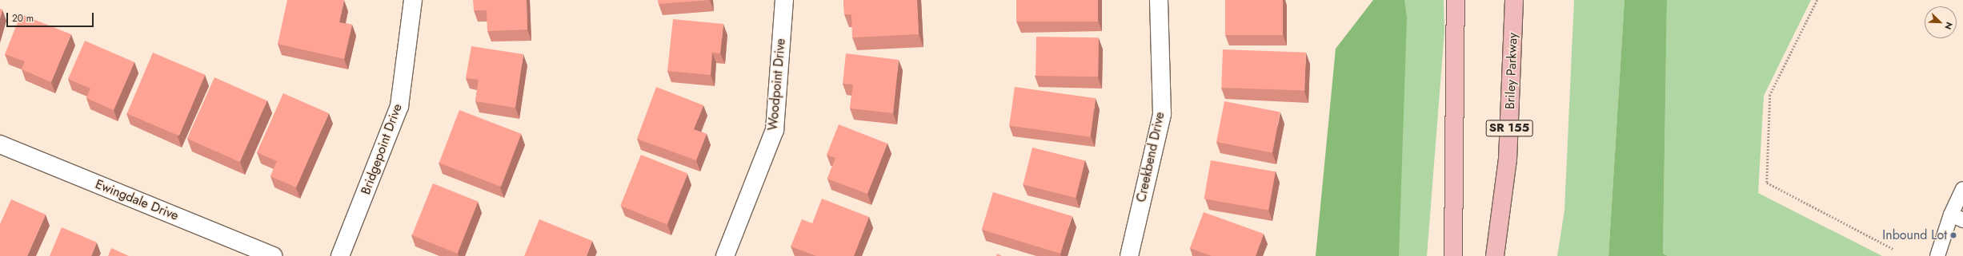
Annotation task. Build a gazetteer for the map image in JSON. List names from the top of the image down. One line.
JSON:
{"streets":{"highway":["Briley Parkway","SR 155"],"street":["Woodpoint Drive","Bridgepoint Drive","Creekbend Drive","Ewingdale Drive"]},"places":["Inbound Lot"],"scale_bar":"20 m","north":"bottom right"}
